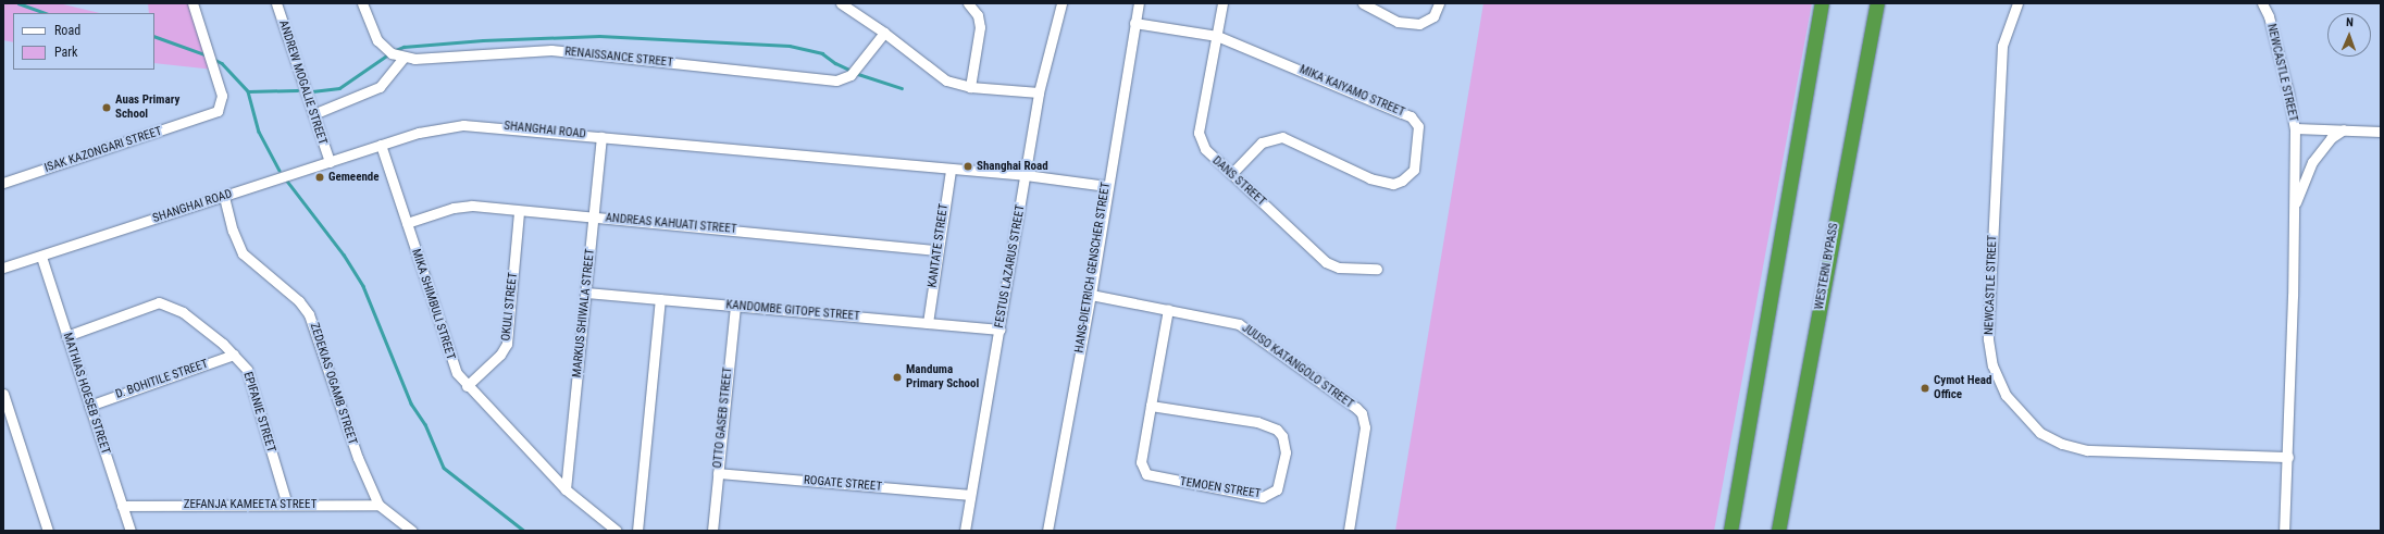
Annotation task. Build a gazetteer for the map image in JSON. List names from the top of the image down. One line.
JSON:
{"streets":{"highway":["WESTERN BYPASS"],"street":["RENAISSANCE STREET","NEWCASTLE STREET","ANDREW MOGALIE STREET","MIKA KAIYAMO STREET","SHANGHAI ROAD","ISAK KAZONGARI STREET","DANS STREET","ANDREAS KAHUATI STREET","KANTATE STREET","FESTUS LAZARUS STREET","HANS-DIETRICH GENSCHER STREET","MIKA SHIMBULI STREET","OKULI STREET","KANDOMBE GITOPE STREET","MARKUS SHIWALA STREET","JUUSO KATANGOLO STREET","D. BOHITILE STREET","ZEDEKIAS OGAMB STREET","MATHIAS HOESEB STREET","EPIFANIE STREET","OTTO GASEB STREET","ROGATE STREET","TEMOEN STREET","ZEFANJA KAMEETA STREET"]},"crossings":[["ANDREW MOGALIE STREET","SHANGHAI ROAD"],["MIKA KAIYAMO STREET","DANS STREET"],["MIKA KAIYAMO STREET","HANS-DIETRICH GENSCHER STREET"],["SHANGHAI ROAD","KANTATE STREET"],["SHANGHAI ROAD","FESTUS LAZARUS STREET"],["SHANGHAI ROAD","HANS-DIETRICH GENSCHER STREET"],["SHANGHAI ROAD","MIKA SHIMBULI STREET"],["SHANGHAI ROAD","MARKUS SHIWALA STREET"],["SHANGHAI ROAD","ZEDEKIAS OGAMB STREET"],["SHANGHAI ROAD","MATHIAS HOESEB STREET"],["ANDREAS KAHUATI STREET","KANTATE STREET"],["ANDREAS KAHUATI STREET","MIKA SHIMBULI STREET"],["ANDREAS KAHUATI STREET","OKULI STREET"],["ANDREAS KAHUATI STREET","MARKUS SHIWALA STREET"],["KANTATE STREET","KANDOMBE GITOPE STREET"],["FESTUS LAZARUS STREET","KANDOMBE GITOPE STREET"],["FESTUS LAZARUS STREET","ROGATE STREET"],["HANS-DIETRICH GENSCHER STREET","JUUSO KATANGOLO STREET"],["MIKA SHIMBULI STREET","OKULI STREET"],["MIKA SHIMBULI STREET","MARKUS SHIWALA STREET"],["KANDOMBE GITOPE STREET","MARKUS SHIWALA STREET"],["KANDOMBE GITOPE STREET","OTTO GASEB STREET"],["JUUSO KATANGOLO STREET","TEMOEN STREET"],["D. BOHITILE STREET","MATHIAS HOESEB STREET"],["D. BOHITILE STREET","EPIFANIE STREET"],["ZEDEKIAS OGAMB STREET","ZEFANJA KAMEETA STREET"],["MATHIAS HOESEB STREET","EPIFANIE STREET"],["MATHIAS HOESEB STREET","ZEFANJA KAMEETA STREET"],["EPIFANIE STREET","ZEFANJA KAMEETA STREET"],["OTTO GASEB STREET","ROGATE STREET"]],"places":["Auas Primary School","Shanghai Road","Gemeende","Manduma Primary School","Cymot Head Office"],"legend":["Road","Park"],"north":"top"}
